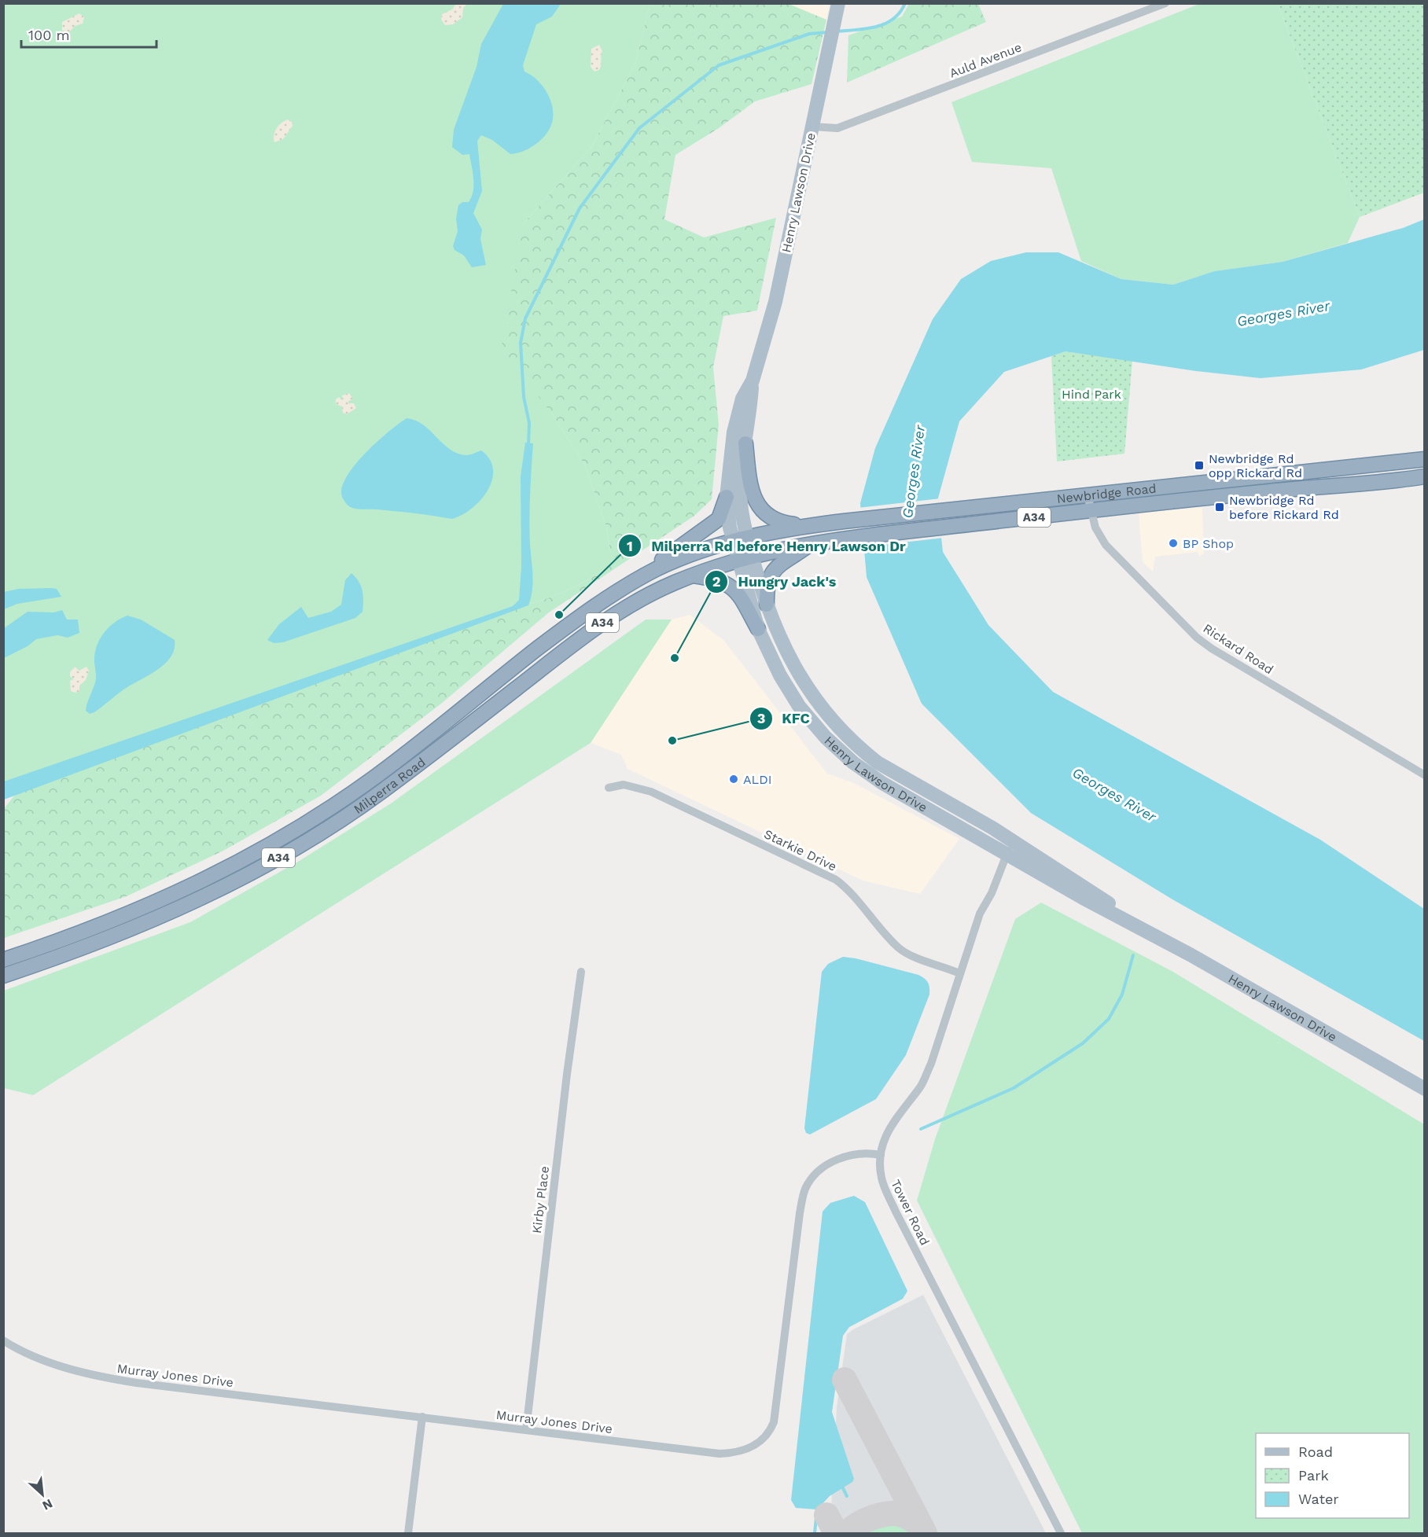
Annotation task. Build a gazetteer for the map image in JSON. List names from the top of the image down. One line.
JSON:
{"streets":{"highway":["Newbridge Road","A34","Milperra Road"],"main road":["Henry Lawson Drive"],"street":["Auld Avenue","Rickard Road","Starkie Drive","Kirby Place","Tower Road","Murray Jones Drive"]},"crossings":[["Auld Avenue","Henry Lawson Drive"],["Henry Lawson Drive","Newbridge Road"],["Henry Lawson Drive","Milperra Road"],["Henry Lawson Drive","Tower Road"],["Newbridge Road","Rickard Road"],["Newbridge Road","Milperra Road"],["Starkie Drive","Tower Road"],["Kirby Place","Murray Jones Drive"],["Tower Road","Murray Jones Drive"]],"water":["Georges River"],"parks":["Hind Park"],"places":{"transit":["Newbridge Rd opp Rickard Rd","Newbridge Rd before Rickard Rd"],"other":["BP Shop","Milperra Rd before Henry Lawson Dr","Hungry Jack's","KFC","ALDI"]},"legend":["Road","Park","Water"],"scale_bar":"100 m","north":"bottom right"}
